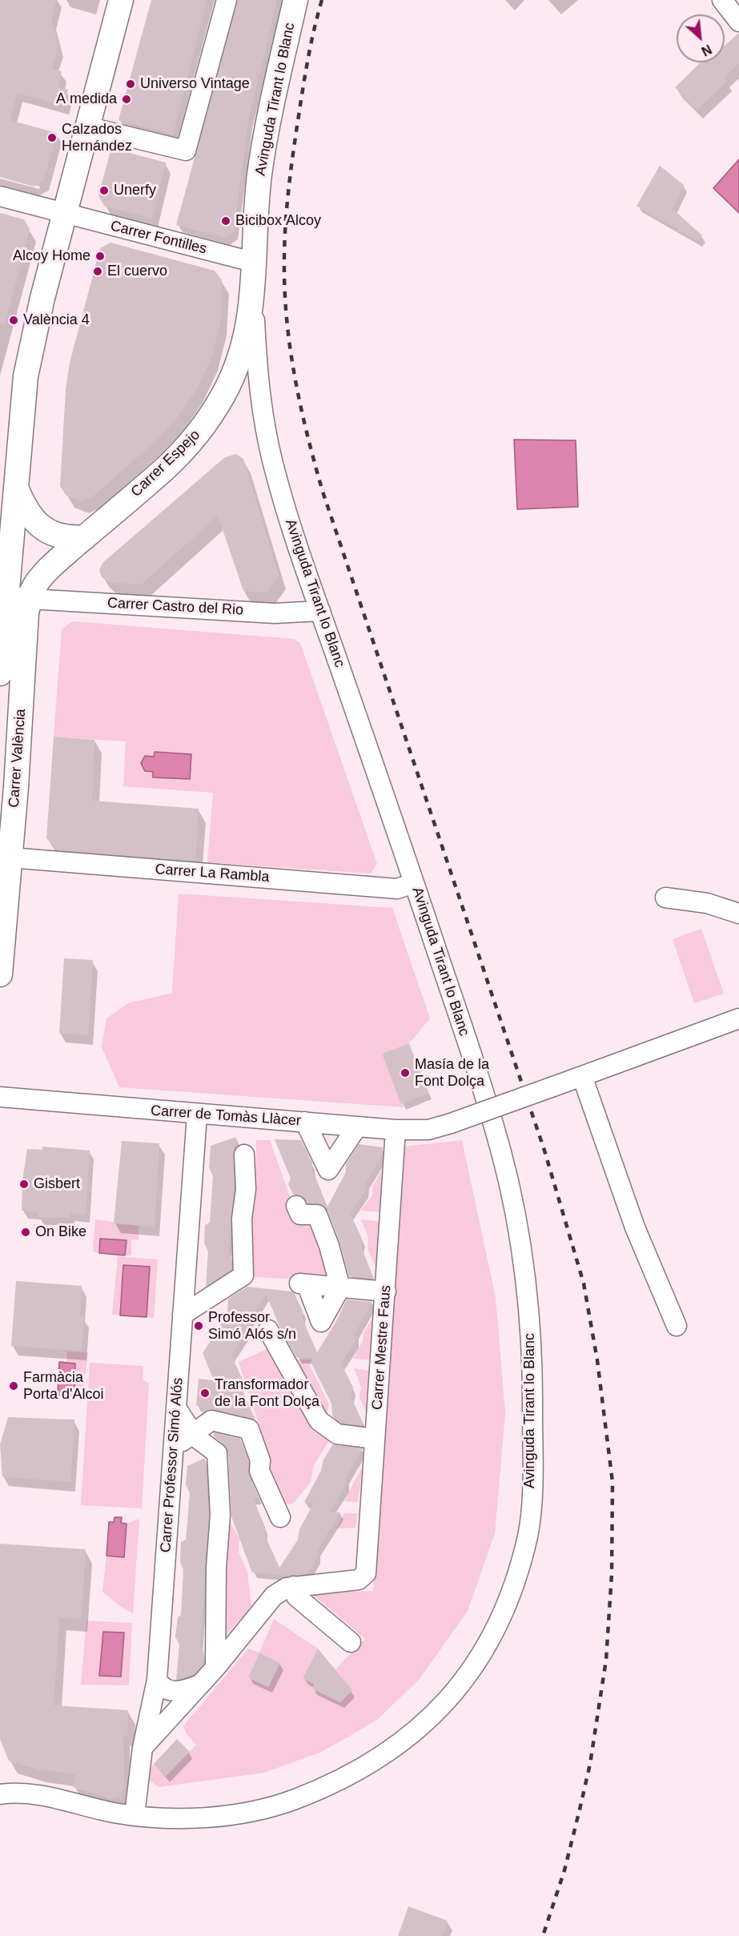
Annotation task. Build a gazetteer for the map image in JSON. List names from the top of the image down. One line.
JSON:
{"streets":{"main road":["Avinguda Tirant lo Blanc","Carrer Espejo","Carrer València"],"street":["Carrer Fontilles","Carrer Castro del Rio","Carrer La Rambla","Carrer de Tomàs Llàcer","Carrer Mestre Faus","Carrer Professor Simó Alós"]},"crossings":[["Avinguda Tirant lo Blanc","Carrer Fontilles"],["Avinguda Tirant lo Blanc","Carrer Espejo"],["Avinguda Tirant lo Blanc","Carrer Castro del Rio"],["Avinguda Tirant lo Blanc","Carrer La Rambla"],["Avinguda Tirant lo Blanc","Carrer Professor Simó Alós"],["Carrer Espejo","Carrer Castro del Rio"],["Carrer Espejo","Carrer València"],["Carrer Castro del Rio","Carrer València"],["Carrer València","Carrer La Rambla"],["Carrer de Tomàs Llàcer","Carrer Mestre Faus"],["Carrer de Tomàs Llàcer","Carrer Professor Simó Alós"]],"places":["Universo Vintage","A medida","Calzados Hernández","Unerfy","Bicibox Alcoy","Alcoy Home","El cuervo","València 4","Masía de la Font Dolça","Gisbert","On Bike","Professor Simó Alós s/n","Farmàcia Porta d'Alcoi","Transformador de la Font Dolça"],"north":"bottom right"}
